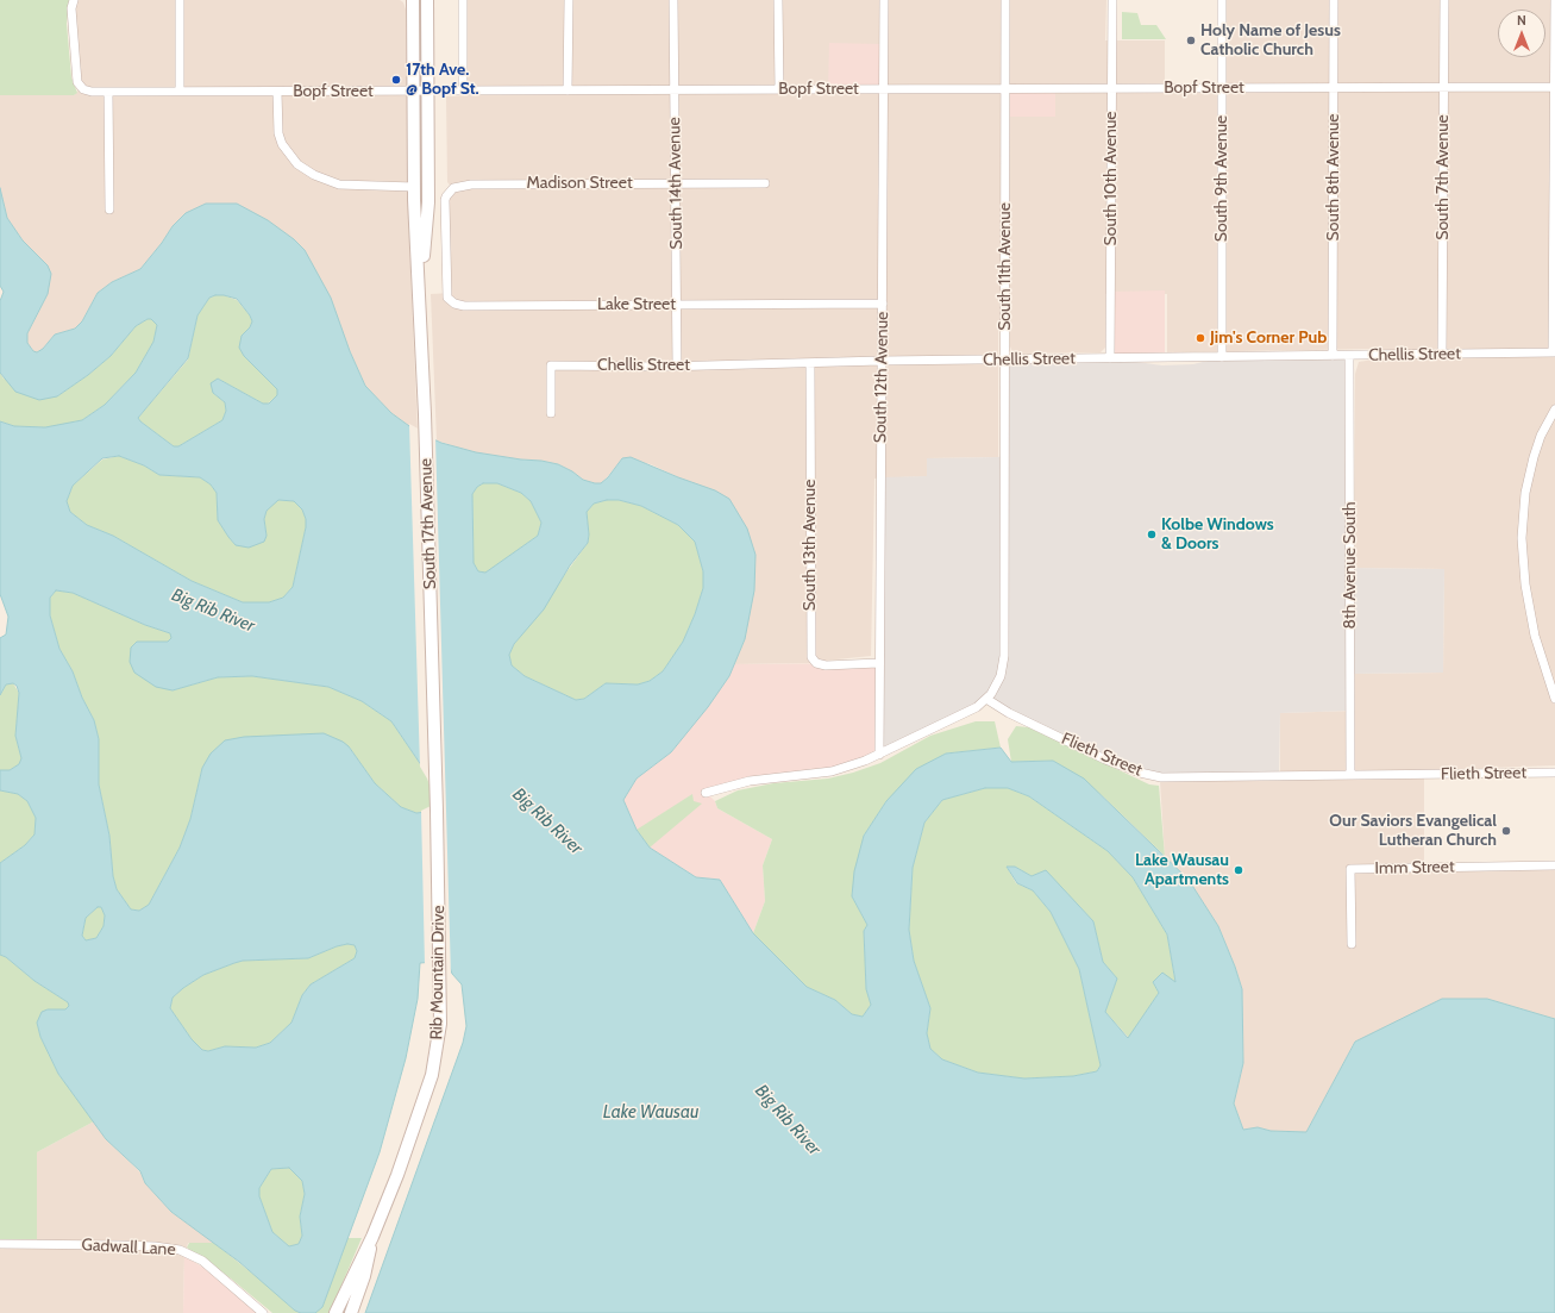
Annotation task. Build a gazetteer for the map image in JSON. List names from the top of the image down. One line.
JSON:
{"streets":{"main road":["South 17th Avenue","Rib Mountain Drive"],"street":["Bopf Street","South 8th Avenue","South 7th Avenue","South 10th Avenue","South 9th Avenue","Madison Street","South 14th Avenue","South 11th Avenue","Lake Street","Chellis Street","South 12th Avenue","South 13th Avenue","8th Avenue South","Flieth Street","Imm Street","Gadwall Lane"]},"crossings":[["Bopf Street","South 8th Avenue"],["Bopf Street","South 7th Avenue"],["Bopf Street","South 10th Avenue"],["Bopf Street","South 9th Avenue"],["Bopf Street","South 14th Avenue"],["Bopf Street","South 11th Avenue"],["Bopf Street","South 12th Avenue"],["Bopf Street","South 17th Avenue"],["South 8th Avenue","Chellis Street"],["South 7th Avenue","Chellis Street"],["South 10th Avenue","Chellis Street"],["South 9th Avenue","Chellis Street"],["Madison Street","South 14th Avenue"],["Madison Street","Lake Street"],["South 14th Avenue","Lake Street"],["South 14th Avenue","Chellis Street"],["South 11th Avenue","Chellis Street"],["South 11th Avenue","Flieth Street"],["Lake Street","South 12th Avenue"],["Chellis Street","South 12th Avenue"],["Chellis Street","South 13th Avenue"],["Chellis Street","8th Avenue South"],["South 12th Avenue","South 13th Avenue"],["South 17th Avenue","Rib Mountain Drive"],["8th Avenue South","Flieth Street"]],"water":["Big Rib River","Lake Wausau"],"places":["Holy Name of Jesus Catholic Church","17th Ave. @ Bopf St.","Jim's Corner Pub","Kolbe Windows & Doors","Our Saviors Evangelical Lutheran Church","Lake Wausau Apartments"],"north":"top"}
